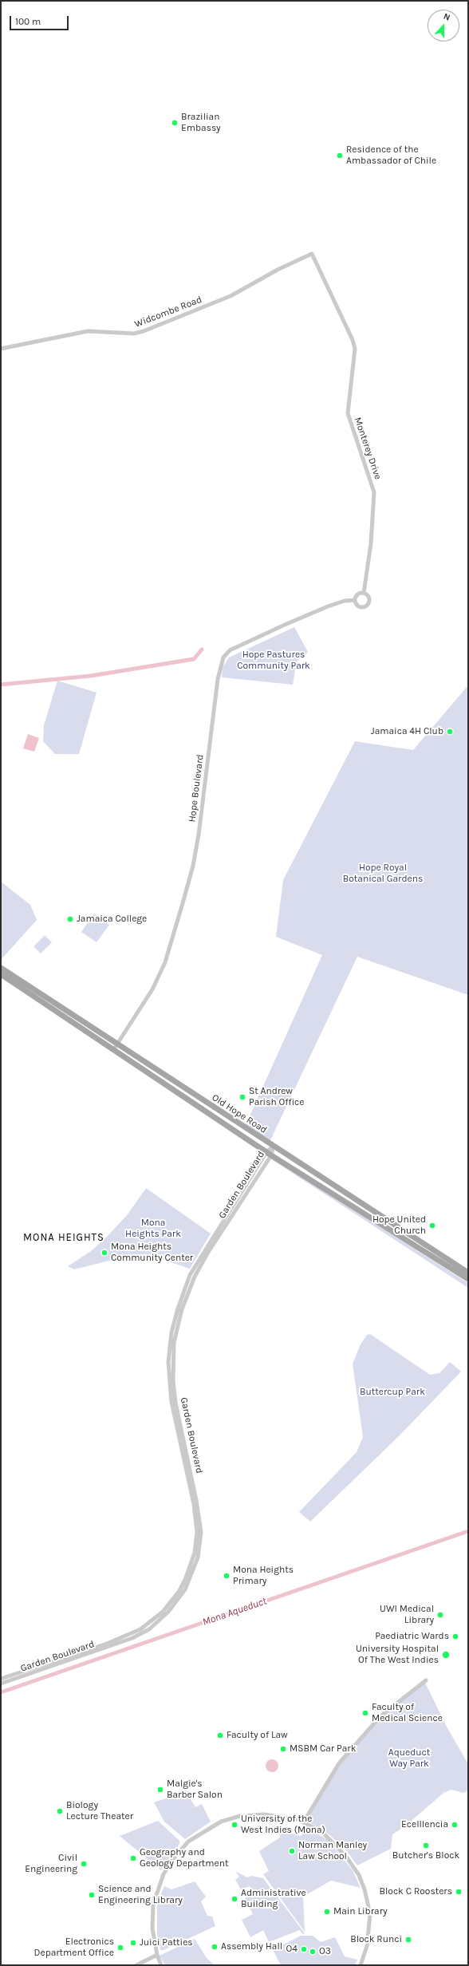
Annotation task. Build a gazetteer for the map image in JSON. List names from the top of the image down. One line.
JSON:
{"streets":{"main road":["Old Hope Road"],"street":["Widcombe Road","Monterey Drive","Hope Boulevard","Garden Boulevard"]},"crossings":[["Widcombe Road","Monterey Drive"],["Monterey Drive","Hope Boulevard"],["Hope Boulevard","Old Hope Road"],["Old Hope Road","Garden Boulevard"]],"districts":["MONA HEIGHTS"],"water":["Mona Aqueduct"],"parks":["Hope Pastures Community Park","Hope Royal Botanical Gardens","Mona Heights Park","Buttercup Park","Aqueduct Way Park"],"places":["Brazilian Embassy","Residence of the Ambassador of Chile","Jamaica 4H Club","Jamaica College","St Andrew Parish Office","Hope United Church","Mona Heights Community Center","Mona Heights Primary","UWI Medical Library","Paediatric Wards","University Hospital Of The West Indies","Faculty of Medical Science","Faculty of Law","MSBM Car Park","Malgie's Barber Salon","Biology Lecture Theater","University of the West Indies (Mona)","Ecelllencia","Butcher's Block","Norman Manley Law School","Geography and Geology Department","Civil Engineering","Block C Roosters","Science and Engineering Library","Administrative Building","Main Library","Block Runci","Juici Patties","Assembly Hall","Electronics Department Office","O4","O3"],"scale_bar":"100 m","north":"top"}
